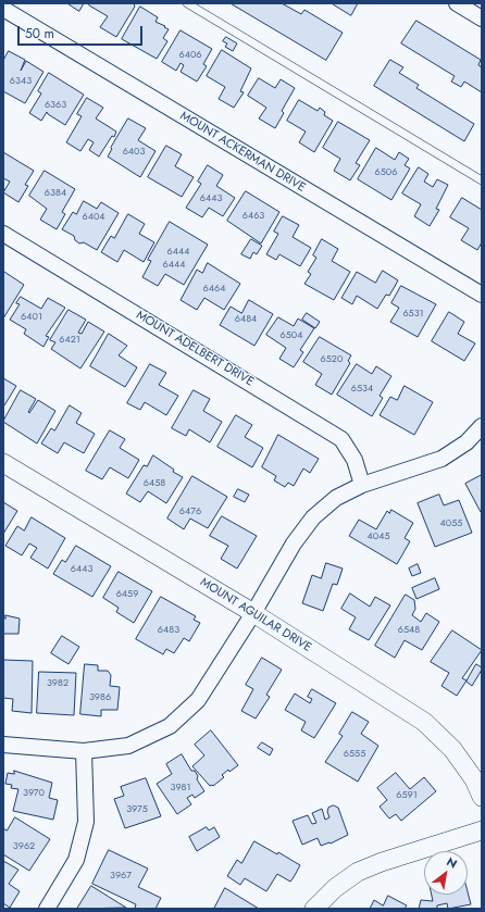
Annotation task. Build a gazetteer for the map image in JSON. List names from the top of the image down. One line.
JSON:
{"streets":{"street":["MOUNT ACKERMAN DRIVE","MOUNT ADELBERT DRIVE","MOUNT AGUILAR DRIVE"]},"house_numbers":["6406","6343","6363","6403","6506","6384","6443","6463","6404","6444","6444","6464","6531","6401","6484","6504","6421","6520","6534","6458","6476","4055","4045","6443","6459","6483","6548","3982","3986","6555","3981","3970","6591","3975","3962","3967"],"scale_bar":"50 m","north":"top right"}
